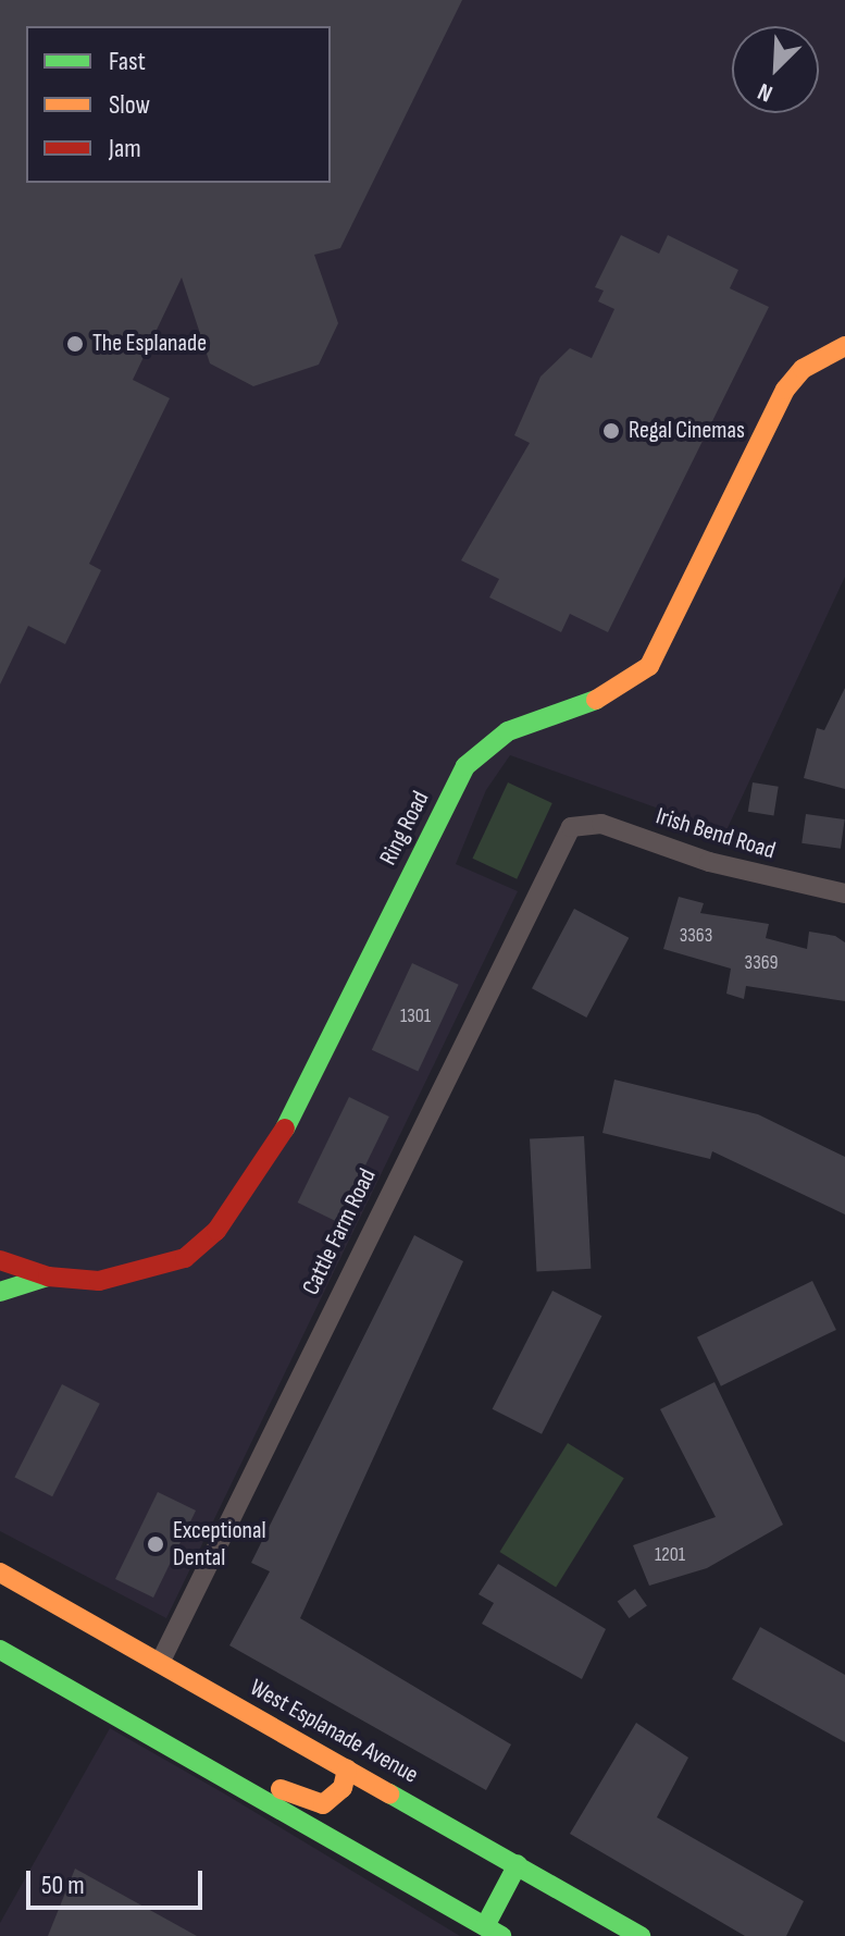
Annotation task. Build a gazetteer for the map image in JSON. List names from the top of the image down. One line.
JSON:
{"streets":{"main road":["Ring Road","West Esplanade Avenue"],"street":["Irish Bend Road","Cattle Farm Road"]},"crossings":[["Irish Bend Road","Cattle Farm Road"],["Cattle Farm Road","West Esplanade Avenue"]],"places":["The Esplanade","Regal Cinemas","Exceptional Dental"],"house_numbers":["3363","3369","1301","1201"],"legend":["Fast","Slow","Jam"],"scale_bar":"50 m","north":"bottom left"}
